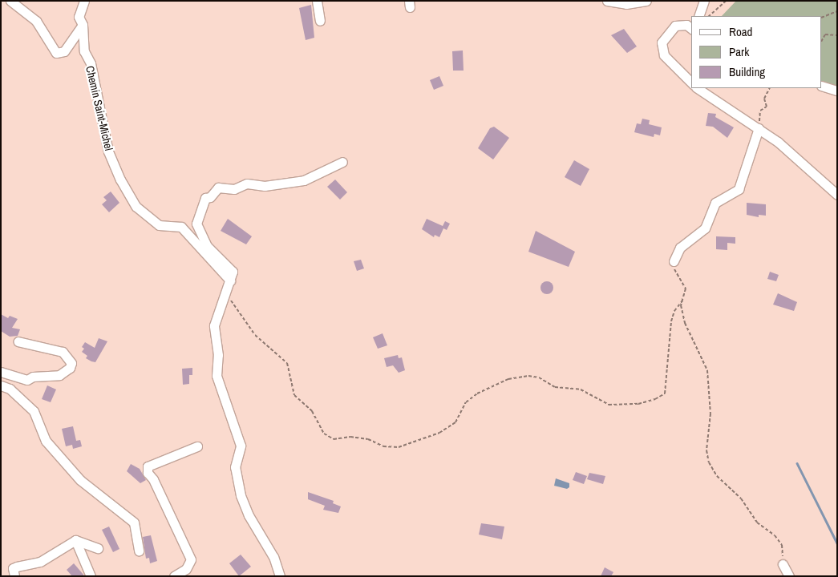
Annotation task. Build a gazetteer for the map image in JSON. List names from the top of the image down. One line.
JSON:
{"streets":{"street":["Chemin Saint-Michel"]},"legend":["Road","Park","Building"]}
